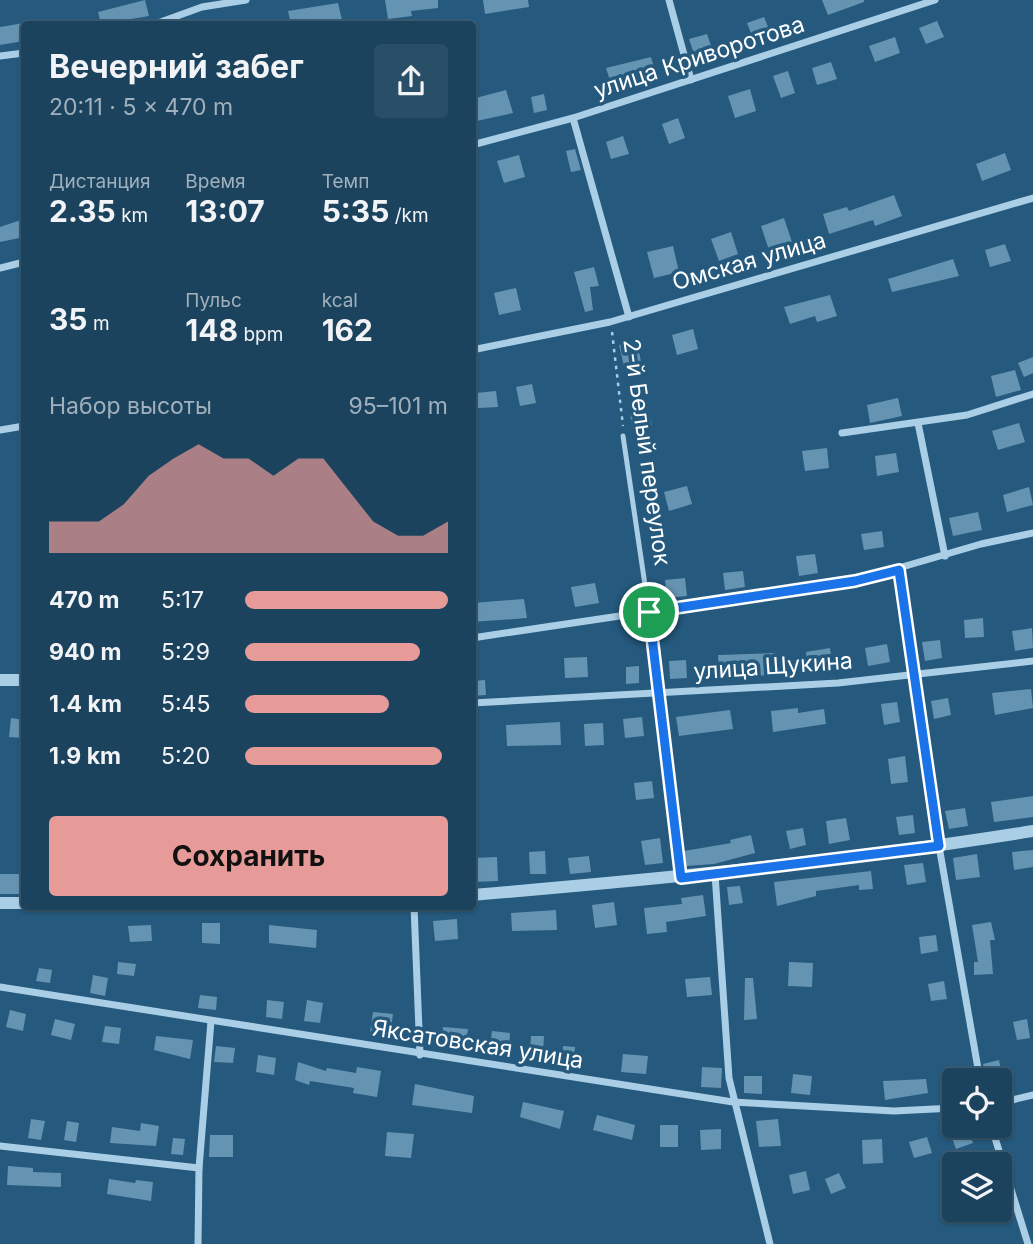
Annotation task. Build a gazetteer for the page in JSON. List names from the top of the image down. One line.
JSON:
{"streets":{"street":["улица Криворотова","Омская улица","улица Щукина","Яксатовская улица"],"lane":["2-й Белый переулок"]},"crossings":[["Омская улица","2-й Белый переулок"],["2-й Белый переулок","улица Щукина"]],"page":{"heading":["Вечерний забег","20:11 · 5 × 470 m"],"stats":[["Дистанция","2.35 km"],["Время","13:07"],["Темп","5:35 /km"],["35 m"],["Пульс","148 bpm"],["kcal","162"]],"chart":["Набор высоты","95–101 m"],"list":[{"name":"470 m","note":"5:17"},{"name":"940 m","note":"5:29"},{"name":"1.4 km","note":"5:45"},{"name":"1.9 km","note":"5:20"}],"buttons":"Сохранить"}}
